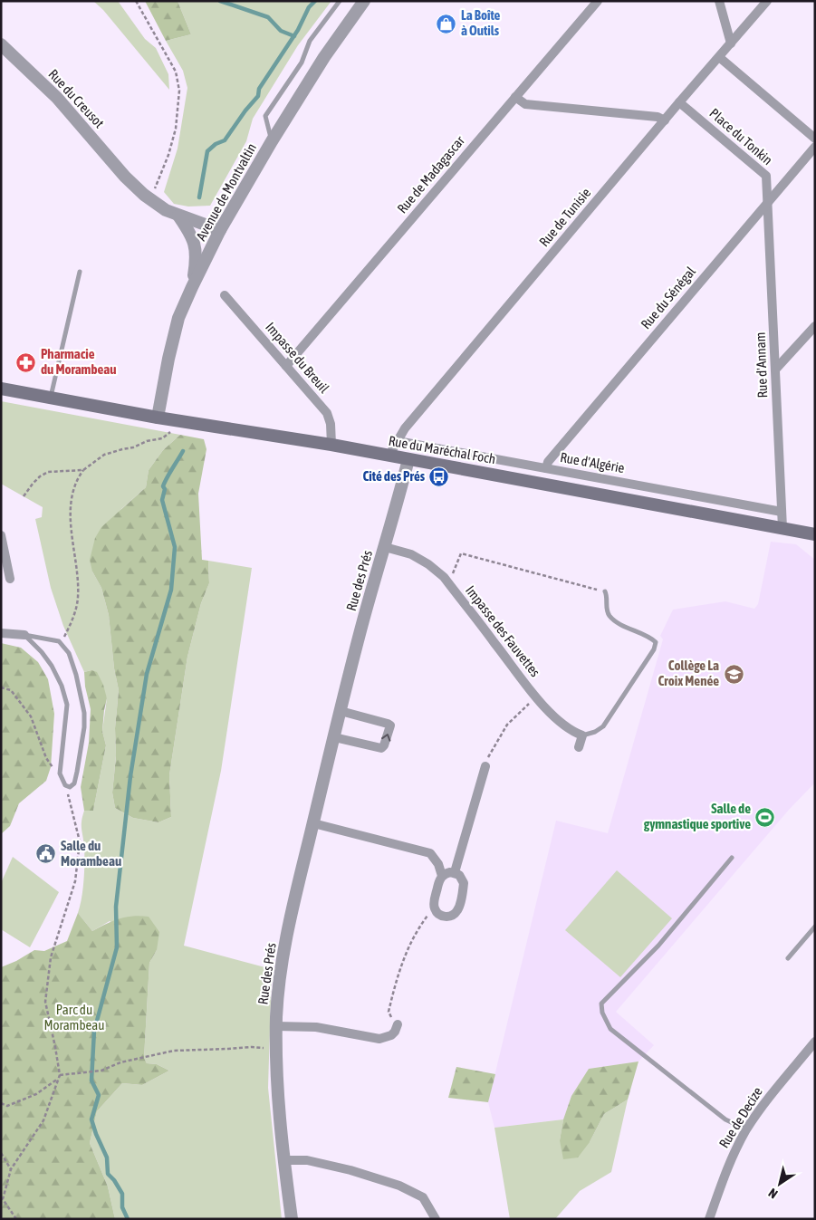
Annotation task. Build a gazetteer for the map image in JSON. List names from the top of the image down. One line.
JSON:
{"streets":{"main road":["Rue du Maréchal Foch"],"street":["Rue du Creusot","Place du Tonkin","Rue de Madagascar","Avenue de Montvaltin","Rue de Tunisie","Rue du Sénégal","Impasse du Breuil","Rue d'Annam","Rue d'Algérie","Rue des Prés","Impasse des Fauvettes","Rue de Decize"]},"crossings":[["Rue du Creusot","Avenue de Montvaltin"],["Place du Tonkin","Rue de Tunisie"],["Place du Tonkin","Rue du Sénégal"],["Place du Tonkin","Rue d'Annam"],["Rue de Madagascar","Impasse du Breuil"],["Avenue de Montvaltin","Rue du Maréchal Foch"],["Rue de Tunisie","Rue du Maréchal Foch"],["Rue de Tunisie","Rue d'Algérie"],["Rue du Sénégal","Rue d'Annam"],["Rue du Sénégal","Rue d'Algérie"],["Impasse du Breuil","Rue du Maréchal Foch"],["Rue d'Annam","Rue du Maréchal Foch"],["Rue d'Annam","Rue d'Algérie"],["Rue du Maréchal Foch","Rue des Prés"],["Rue des Prés","Impasse des Fauvettes"]],"parks":["Parc du Morambeau"],"places":{"shop":["La Boîte à Outils"],"pharmacy":["Pharmacie du Morambeau"],"bus stop":["Cité des Prés"],"school or university":["Collège La Croix Menée"],"sports":["Salle de gymnastique sportive"],"public building":["Salle du Morambeau"]},"north":"bottom left"}
